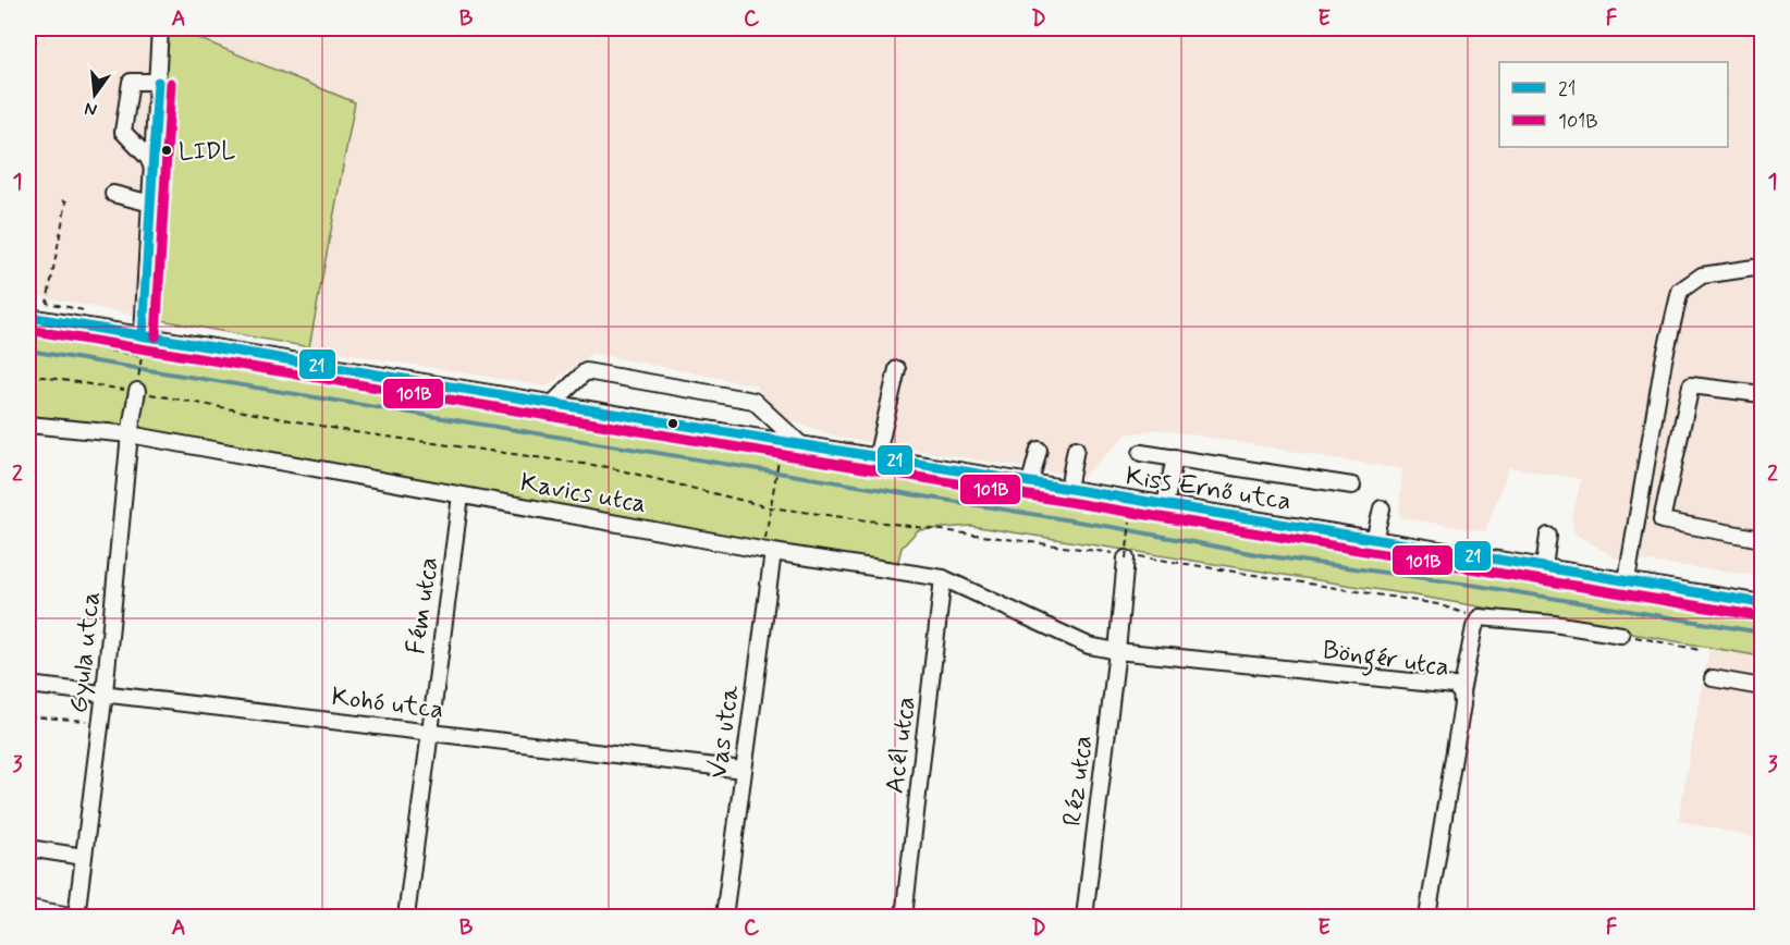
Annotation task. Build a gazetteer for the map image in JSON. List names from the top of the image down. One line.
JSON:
{"streets":{"street":["Kiss Ernő utca","Kavics utca","Fém utca","Gyula utca","Böngér utca","Kohó utca","Vas utca","Acél utca","Réz utca"]},"crossings":[["Kavics utca","Fém utca"],["Kavics utca","Gyula utca"],["Kavics utca","Böngér utca"],["Kavics utca","Vas utca"],["Kavics utca","Acél utca"],["Kavics utca","Réz utca"],["Fém utca","Kohó utca"],["Gyula utca","Kohó utca"],["Böngér utca","Réz utca"],["Kohó utca","Vas utca"]],"places":["LIDL"],"lines":["transit line 21","transit line 101B"],"legend":["21","101B"],"north":"bottom","grid":{"columns":["A","B","C","D","E","F"],"rows":["1","2","3"]}}
